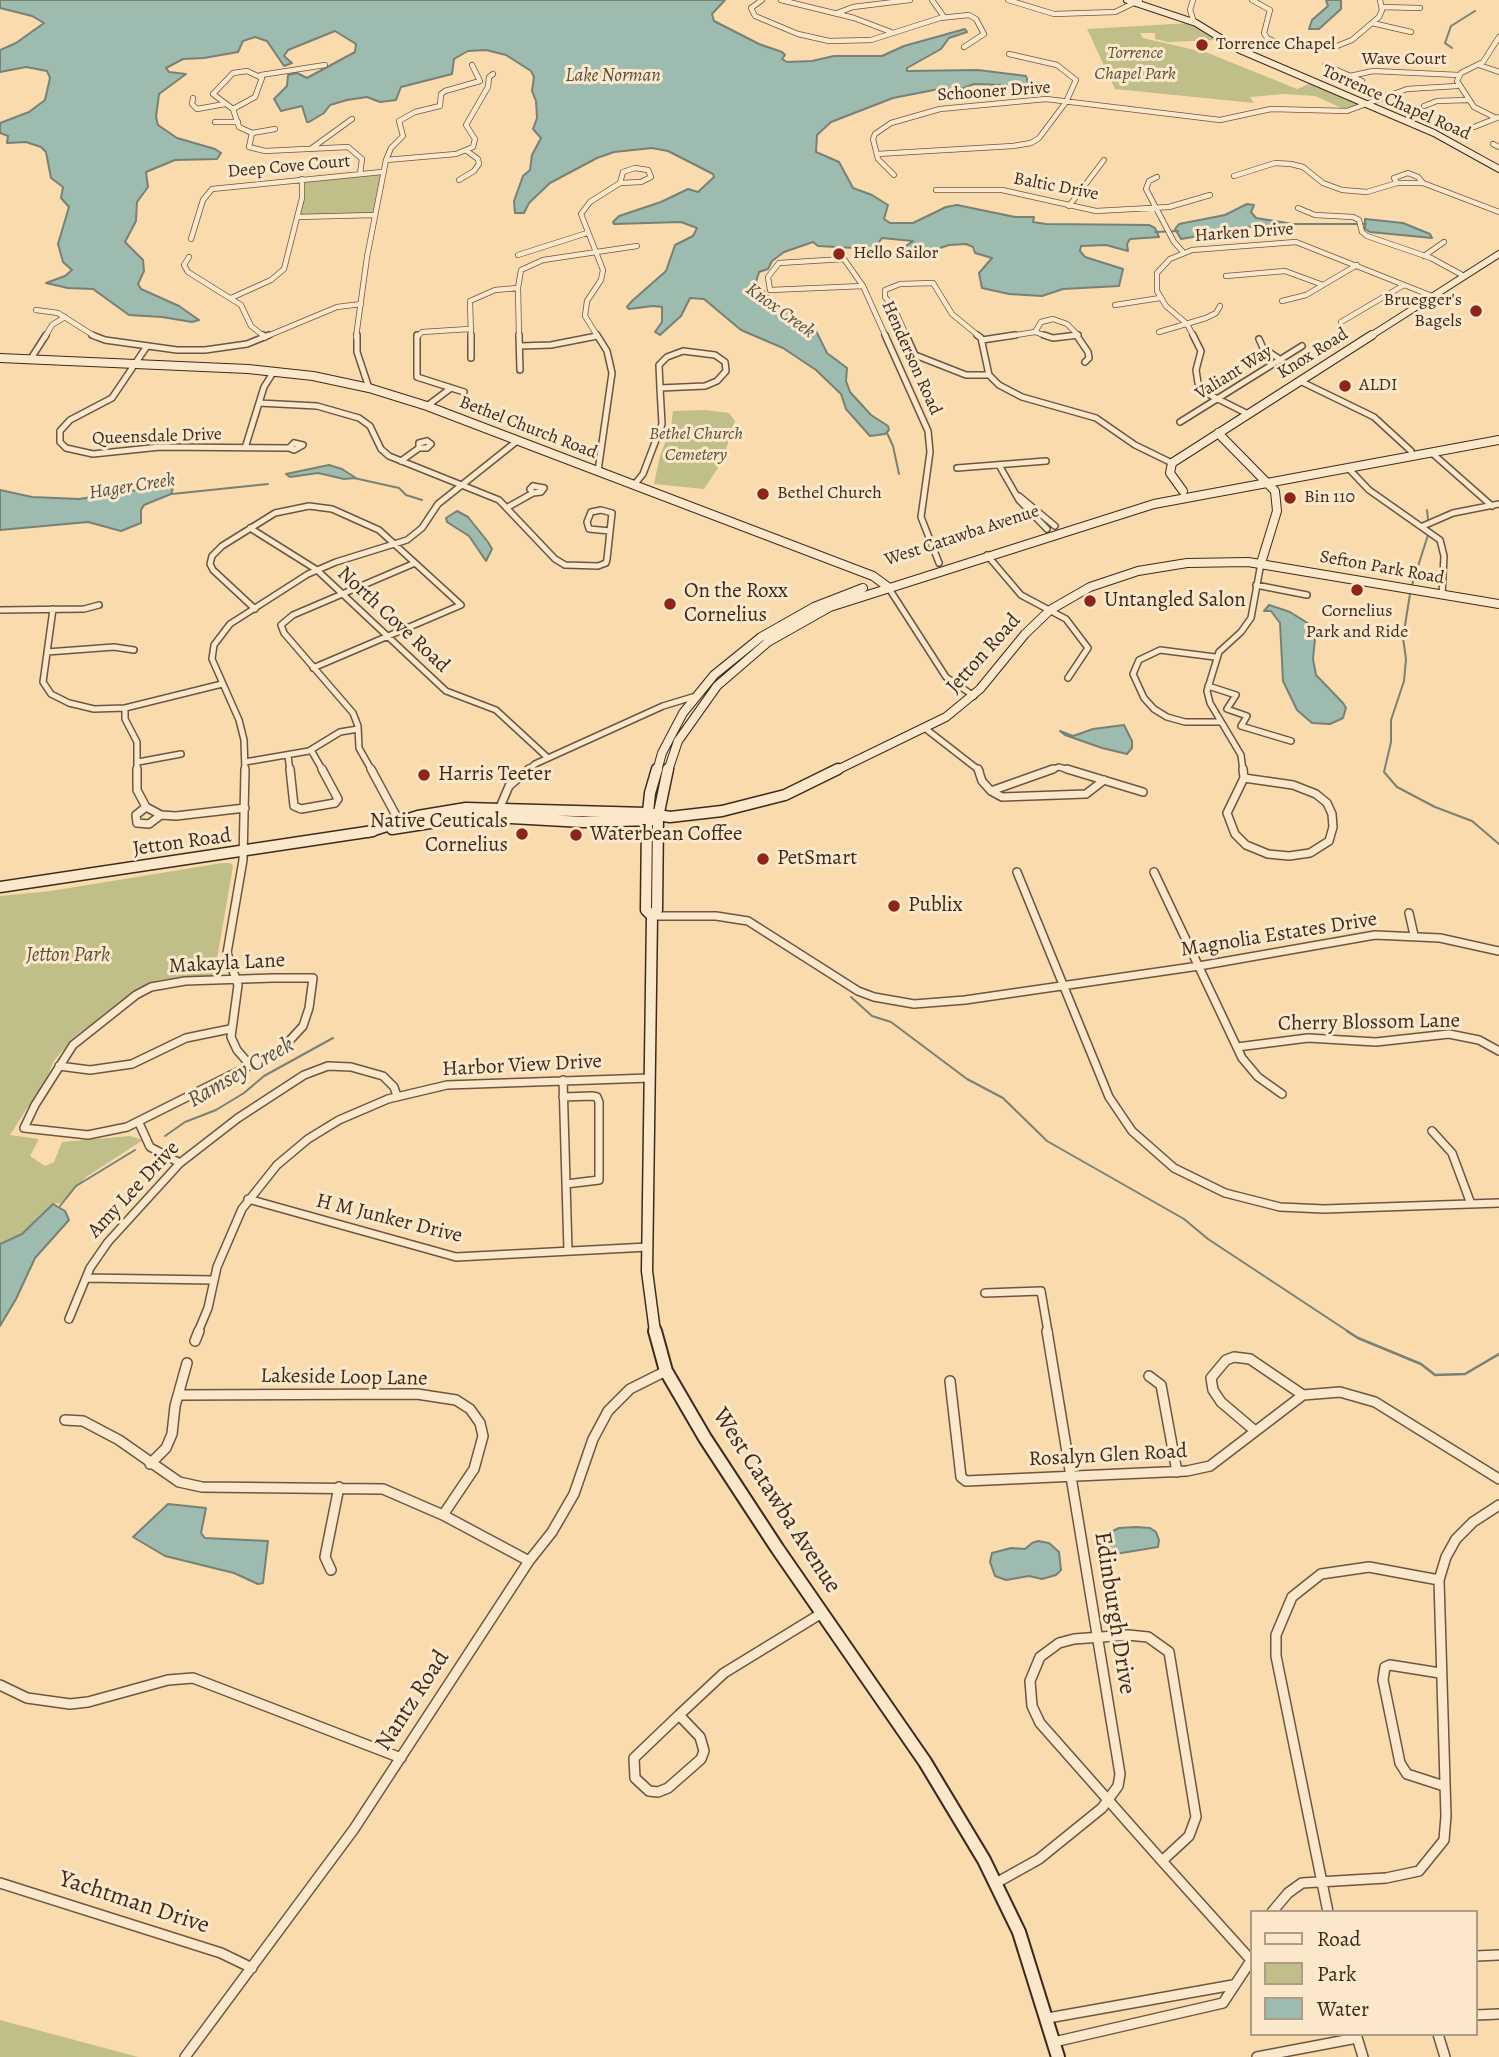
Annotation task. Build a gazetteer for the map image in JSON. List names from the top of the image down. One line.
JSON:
{"streets":{"street":["Wave Court","Schooner Drive","Torrence Chapel Road","Deep Cove Court","Baltic Drive","Harken Drive","Knox Road","Henderson Road","Valiant Way","Bethel Church Road","Queensdale Drive","West Catawba Avenue","Sefton Park Road","North Cove Road","Jetton Road","Magnolia Estates Drive","Makayla Lane","Cherry Blossom Lane","Harbor View Drive","Amy Lee Drive","H M Junker Drive","Lakeside Loop Lane","Rosalyn Glen Road","Edinburgh Drive","Nantz Road","Yachtman Drive"]},"crossings":[["Schooner Drive","Torrence Chapel Road"],["Harken Drive","Knox Road"],["Henderson Road","West Catawba Avenue"],["Bethel Church Road","Queensdale Drive"],["Bethel Church Road","West Catawba Avenue"],["West Catawba Avenue","Jetton Road"],["West Catawba Avenue","Magnolia Estates Drive"],["West Catawba Avenue","Harbor View Drive"],["West Catawba Avenue","H M Junker Drive"],["West Catawba Avenue","Nantz Road"],["Sefton Park Road","Jetton Road"],["Harbor View Drive","Amy Lee Drive"],["Harbor View Drive","H M Junker Drive"],["Rosalyn Glen Road","Edinburgh Drive"],["Nantz Road","Yachtman Drive"]],"water":["Lake Norman","Knox Creek","Hager Creek","Ramsey Creek"],"parks":["Torrence Chapel Park","Bethel Church Cemetery","Jetton Park"],"places":["Torrence Chapel","Hello Sailor","Bruegger's Bagels","ALDI","Bethel Church","Bin 110","Cornelius Park and Ride","Untangled Salon","On the Roxx Cornelius","Harris Teeter","Native Ceuticals Cornelius","Waterbean Coffee","PetSmart","Publix"],"legend":["Road","Park","Water"]}
